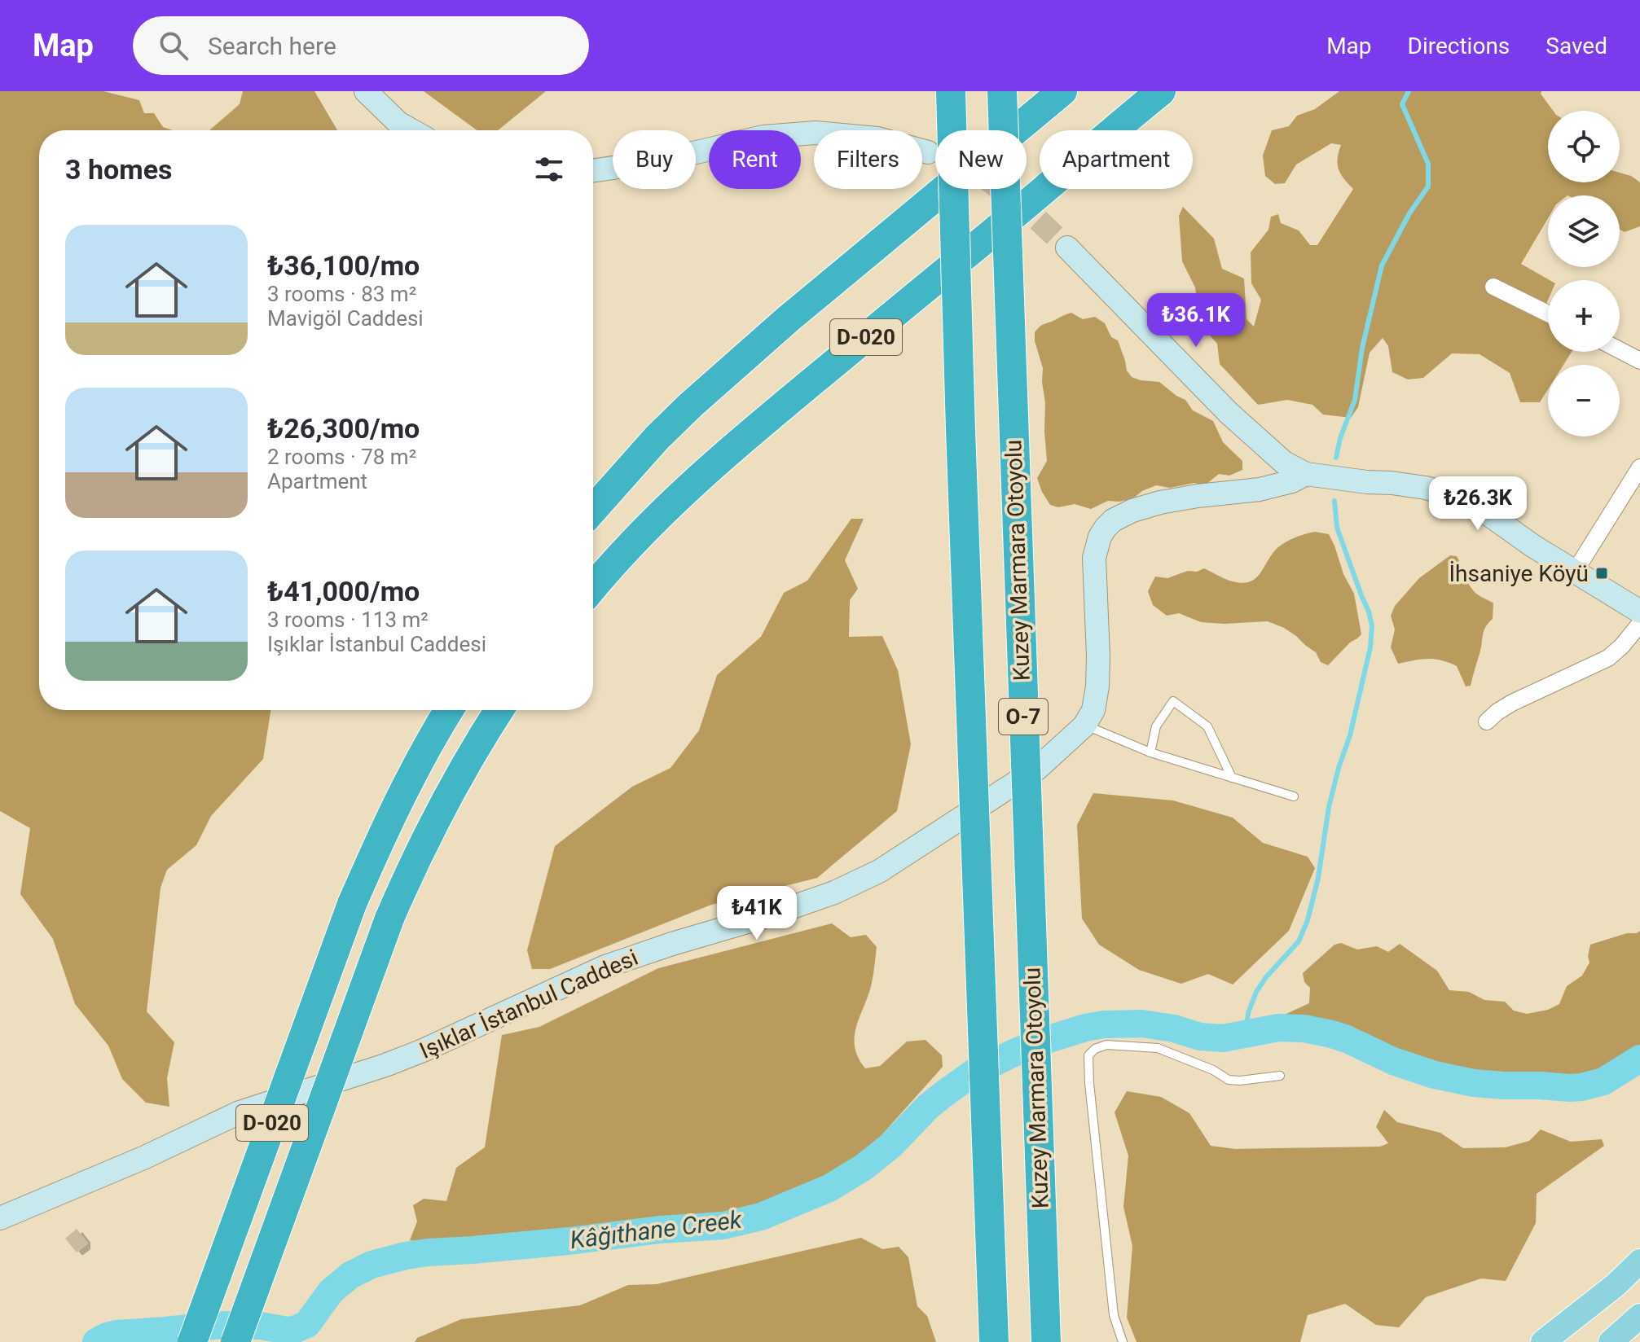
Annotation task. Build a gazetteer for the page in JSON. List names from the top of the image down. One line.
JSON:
{"streets":{"highway":["D-020","Kuzey Marmara Otoyolu","O-7"],"street":["Işıklar İstanbul Caddesi"]},"water":["Kâğıthane Creek"],"places":{"transit":["İhsaniye Köyü"]},"page":{"header":"Map","search":"Search here","nav":["Map","Directions","Saved"],"map_buttons":["+","−"],"chip":["Buy","Rent","Filters","New","Apartment"],"heading":"3 homes","list":[{"name":"₺36,100/mo","note":"3 rooms · 83 m² · Mavigöl Caddesi"},{"name":"₺26,300/mo","note":"2 rooms · 78 m² · Apartment"},{"name":"₺41,000/mo","note":"3 rooms · 113 m² · Işıklar İstanbul Caddesi"}],"price":["₺36.1K","₺26.3K","₺41K"]}}
